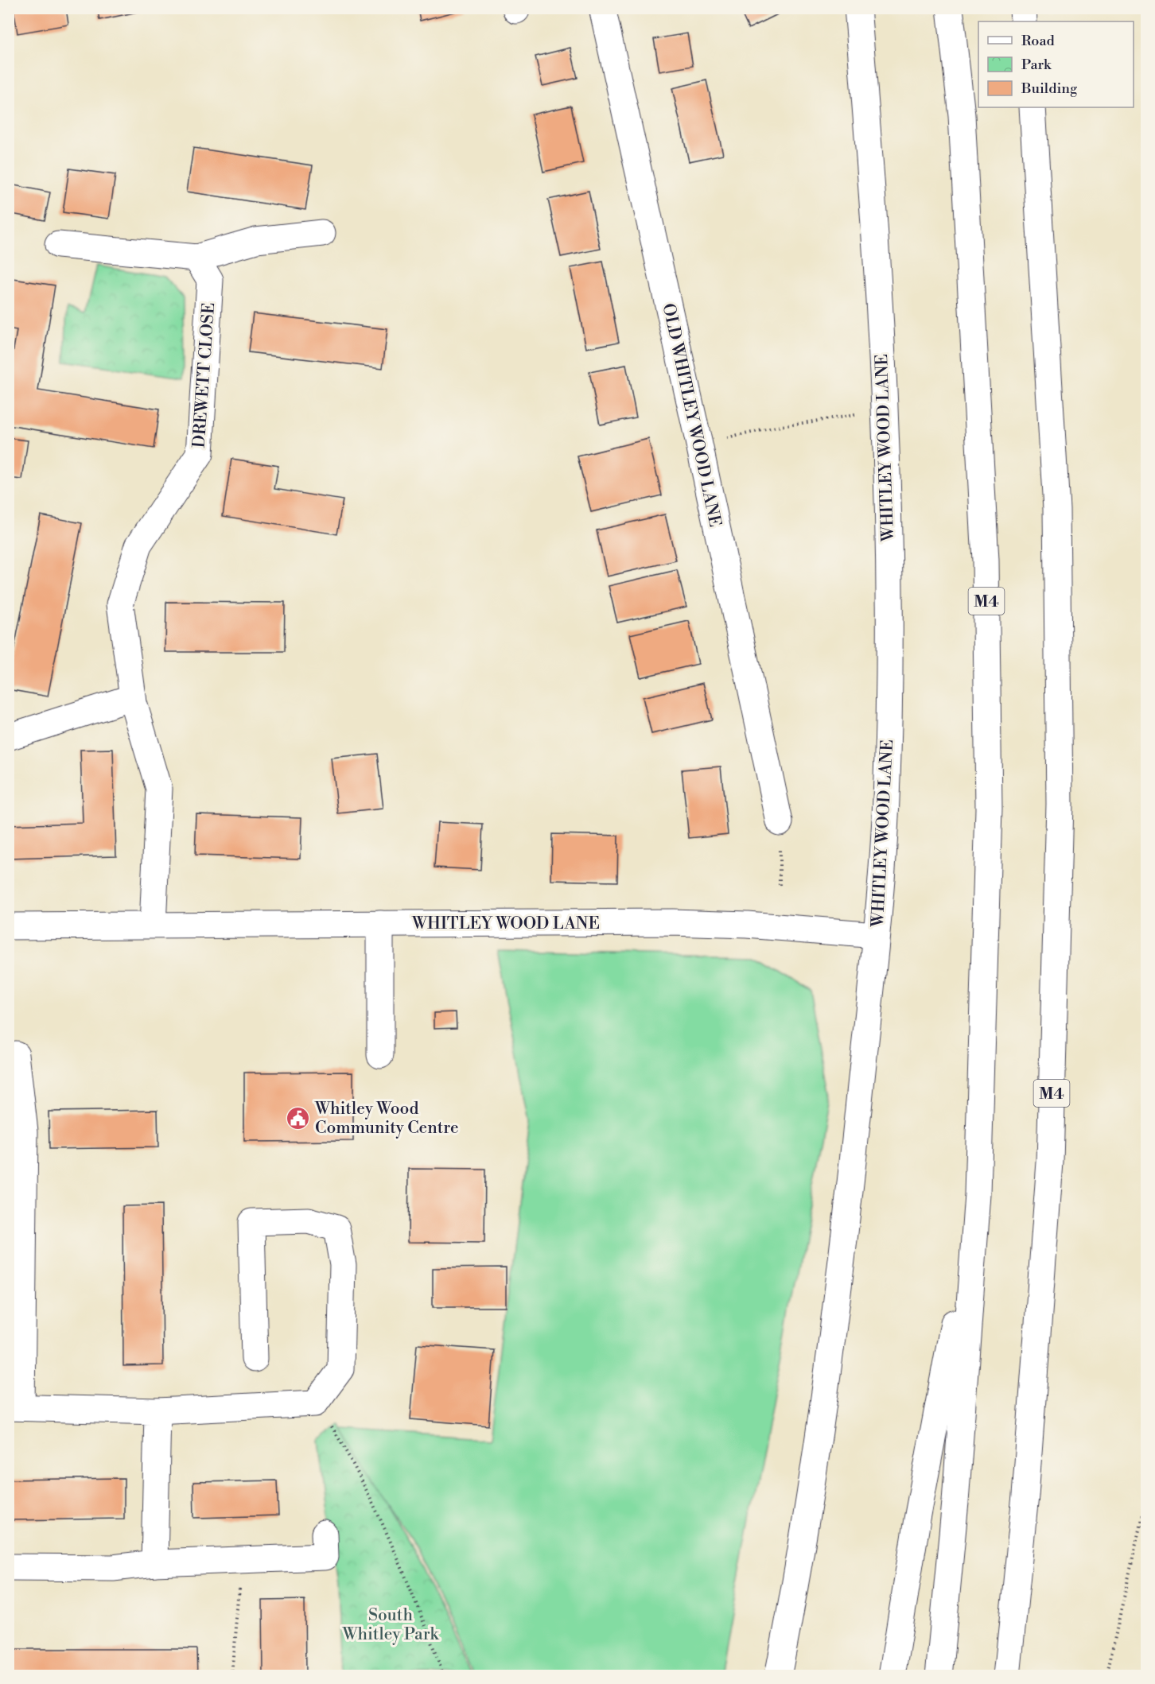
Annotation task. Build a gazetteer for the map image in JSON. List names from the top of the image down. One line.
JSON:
{"streets":{"main road":["DREWETT CLOSE","OLD WHITLEY WOOD LANE","WHITLEY WOOD LANE","M4"]},"crossings":[["DREWETT CLOSE","WHITLEY WOOD LANE"]],"parks":["South Whitley Park"],"places":{"public building":["Whitley Wood Community Centre"]},"legend":["Road","Park","Building"]}
